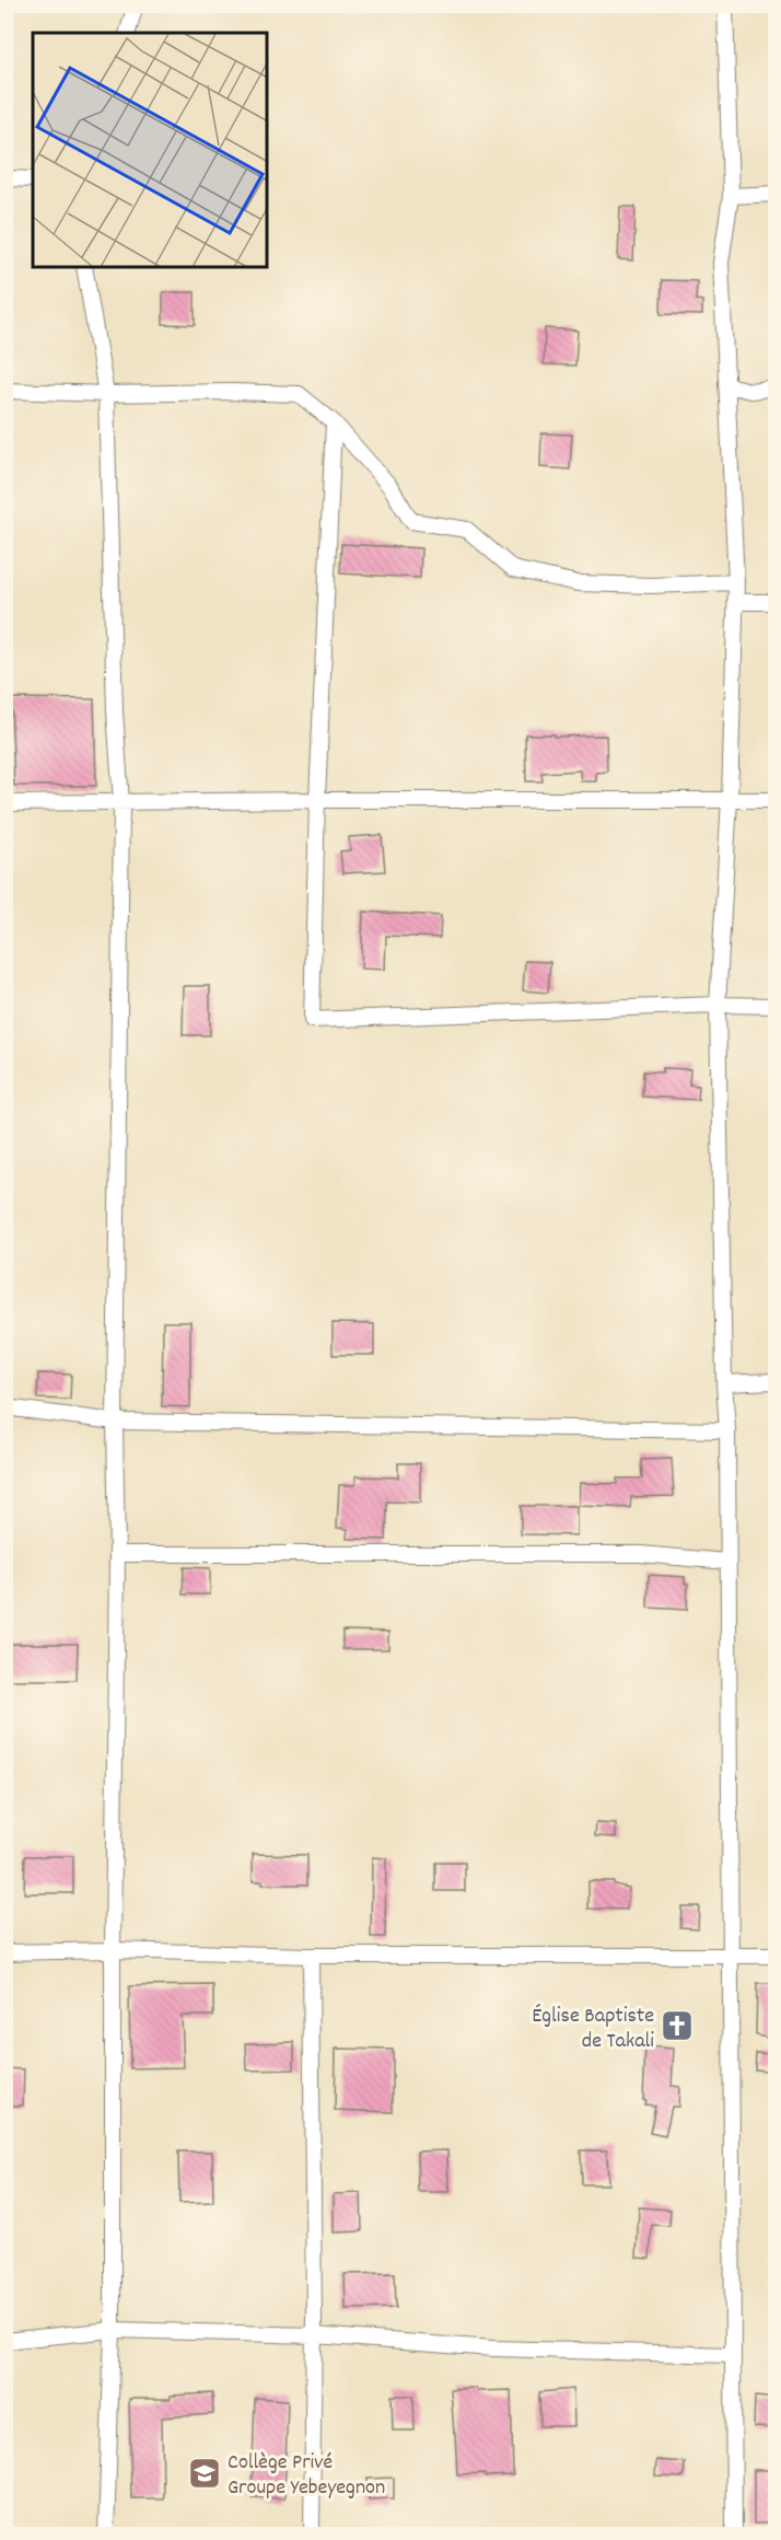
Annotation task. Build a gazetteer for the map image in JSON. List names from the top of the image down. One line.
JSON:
{"places":{"church":["Église Baptiste de Takali"],"school or university":["Collège Privé Groupe Yebeyegnon"]}}
